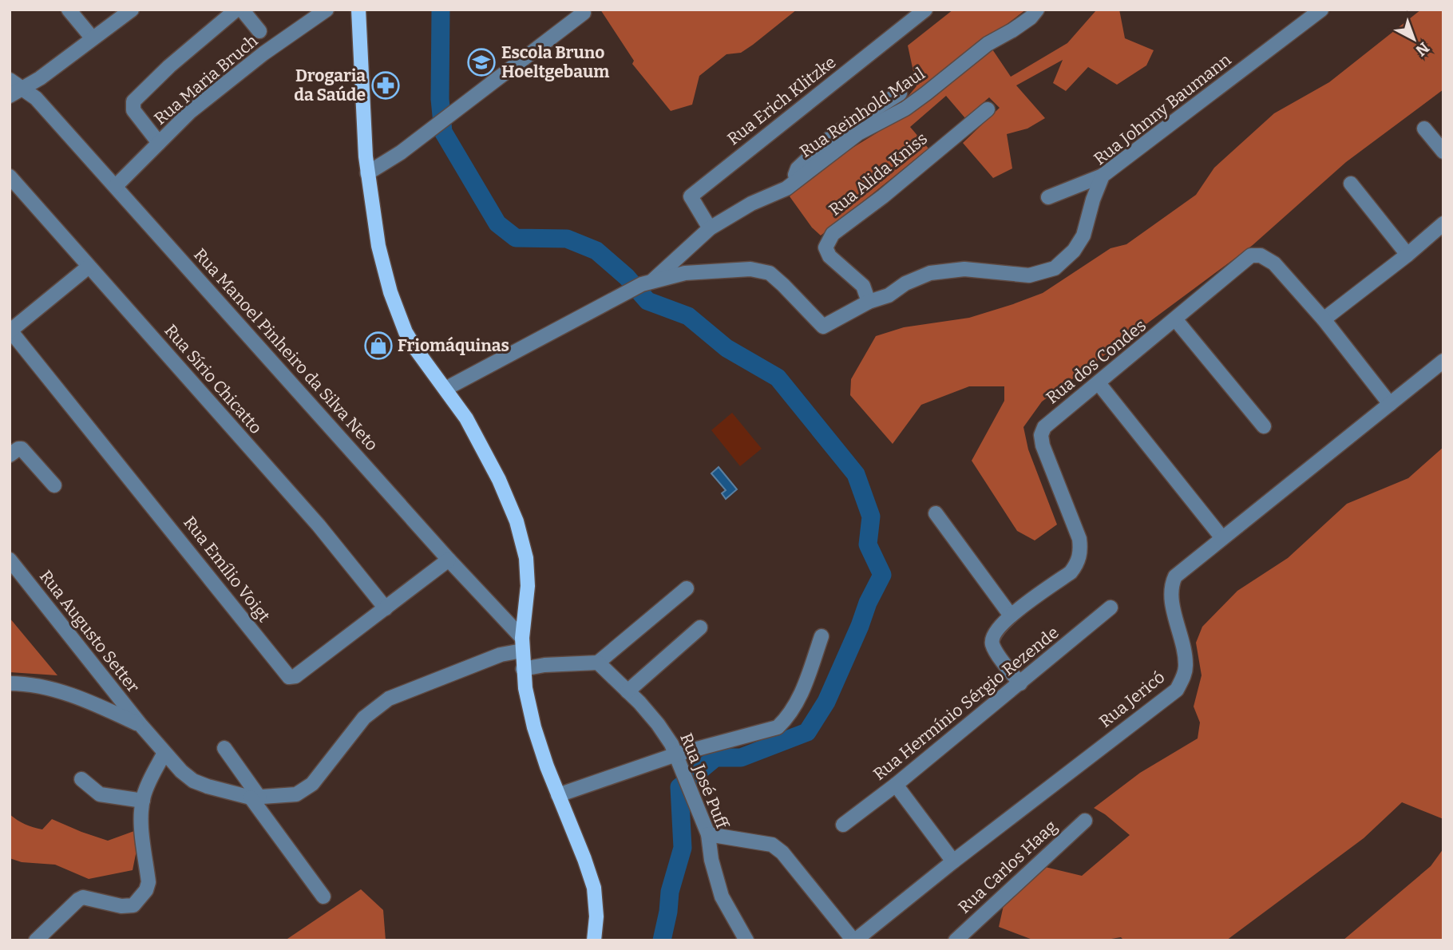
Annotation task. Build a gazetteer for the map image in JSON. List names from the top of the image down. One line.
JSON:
{"streets":{"street":["Rua Maria Bruch","Rua Erich Klitzke","Rua Johnny Baumann","Rua Reinhold Maul","Rua Alida Kniss","Rua Manoel Pinheiro da Silva Neto","Rua dos Condes","Rua Sírio Chicatto","Rua Emílio Voigt","Rua Augusto Setter","Rua Jericó","Rua Hermínio Sérgio Rezende","Rua José Puff","Rua Carlos Haag"]},"crossings":[["Rua Maria Bruch","Rua Manoel Pinheiro da Silva Neto"],["Rua Erich Klitzke","Rua Reinhold Maul"],["Rua Johnny Baumann","Rua Reinhold Maul"],["Rua Johnny Baumann","Rua Alida Kniss"],["Rua Manoel Pinheiro da Silva Neto","Rua Emílio Voigt"],["Rua Manoel Pinheiro da Silva Neto","Rua Augusto Setter"],["Rua dos Condes","Rua Jericó"],["Rua dos Condes","Rua Hermínio Sérgio Rezende"],["Rua Sírio Chicatto","Rua Emílio Voigt"]],"places":{"school or university":["Escola Bruno Hoeltgebaum"],"pharmacy":["Drogaria da Saúde"],"shop":["Friomáquinas"]},"north":"bottom right"}
